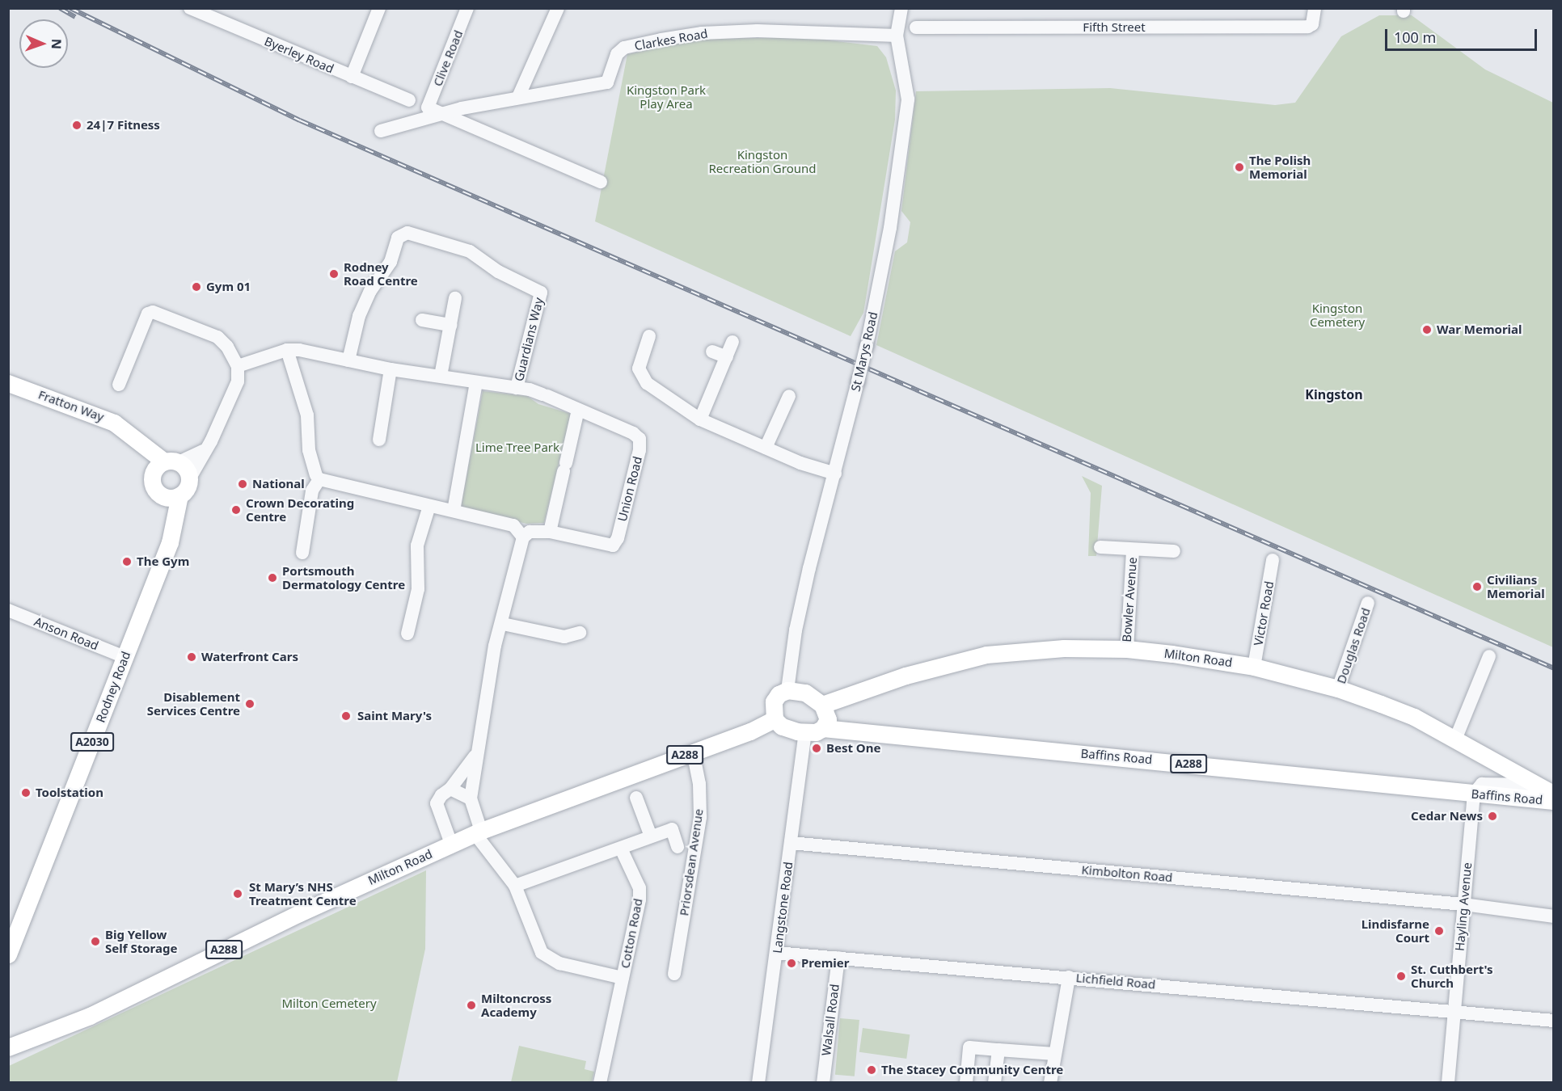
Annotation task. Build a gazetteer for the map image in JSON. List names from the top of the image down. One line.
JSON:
{"streets":{"main road":["Fratton Way","Milton Road","Rodney Road","A2030","A288","Baffins Road"],"street":["Fifth Street","Clarkes Road","Byerley Road","Clive Road","Guardians Way","St Marys Road","Union Road","Bowler Avenue","Victor Road","Anson Road","Douglas Road","Priorsdean Avenue","Kimbolton Road","Hayling Avenue","Langstone Road","Cotton Road","Lichfield Road","Walsall Road"]},"crossings":[["Clarkes Road","Clive Road"],["Clarkes Road","St Marys Road"],["Guardians Way","Union Road"],["St Marys Road","Milton Road"],["St Marys Road","Baffins Road"],["St Marys Road","Langstone Road"],["Fratton Way","Rodney Road"],["Fratton Way","A2030"],["Bowler Avenue","Milton Road"],["Victor Road","Milton Road"],["Anson Road","Rodney Road"],["Douglas Road","Milton Road"],["Milton Road","Baffins Road"],["Milton Road","Priorsdean Avenue"],["Milton Road","Langstone Road"],["Rodney Road","A2030"],["Baffins Road","Hayling Avenue"],["Baffins Road","Langstone Road"],["Kimbolton Road","Hayling Avenue"],["Kimbolton Road","Langstone Road"],["Hayling Avenue","Lichfield Road"],["Langstone Road","Lichfield Road"],["Lichfield Road","Walsall Road"]],"districts":["Kingston"],"parks":["Kingston Park Play Area","Kingston Recreation Ground","Kingston Cemetery","Lime Tree Park","Milton Cemetery"],"places":["24|7 Fitness","The Polish Memorial","Rodney Road Centre","Gym 01","War Memorial","National","Crown Decorating Centre","The Gym","Portsmouth Dermatology Centre","Civilians Memorial","Waterfront Cars","Disablement Services Centre","Saint Mary's","Best One","Toolstation","Cedar News","St Mary’s NHS Treatment Centre","Lindisfarne Court","Big Yellow Self Storage","Premier","St. Cuthbert's Church","Miltoncross Academy","The Stacey Community Centre"],"scale_bar":"100 m","north":"right"}
